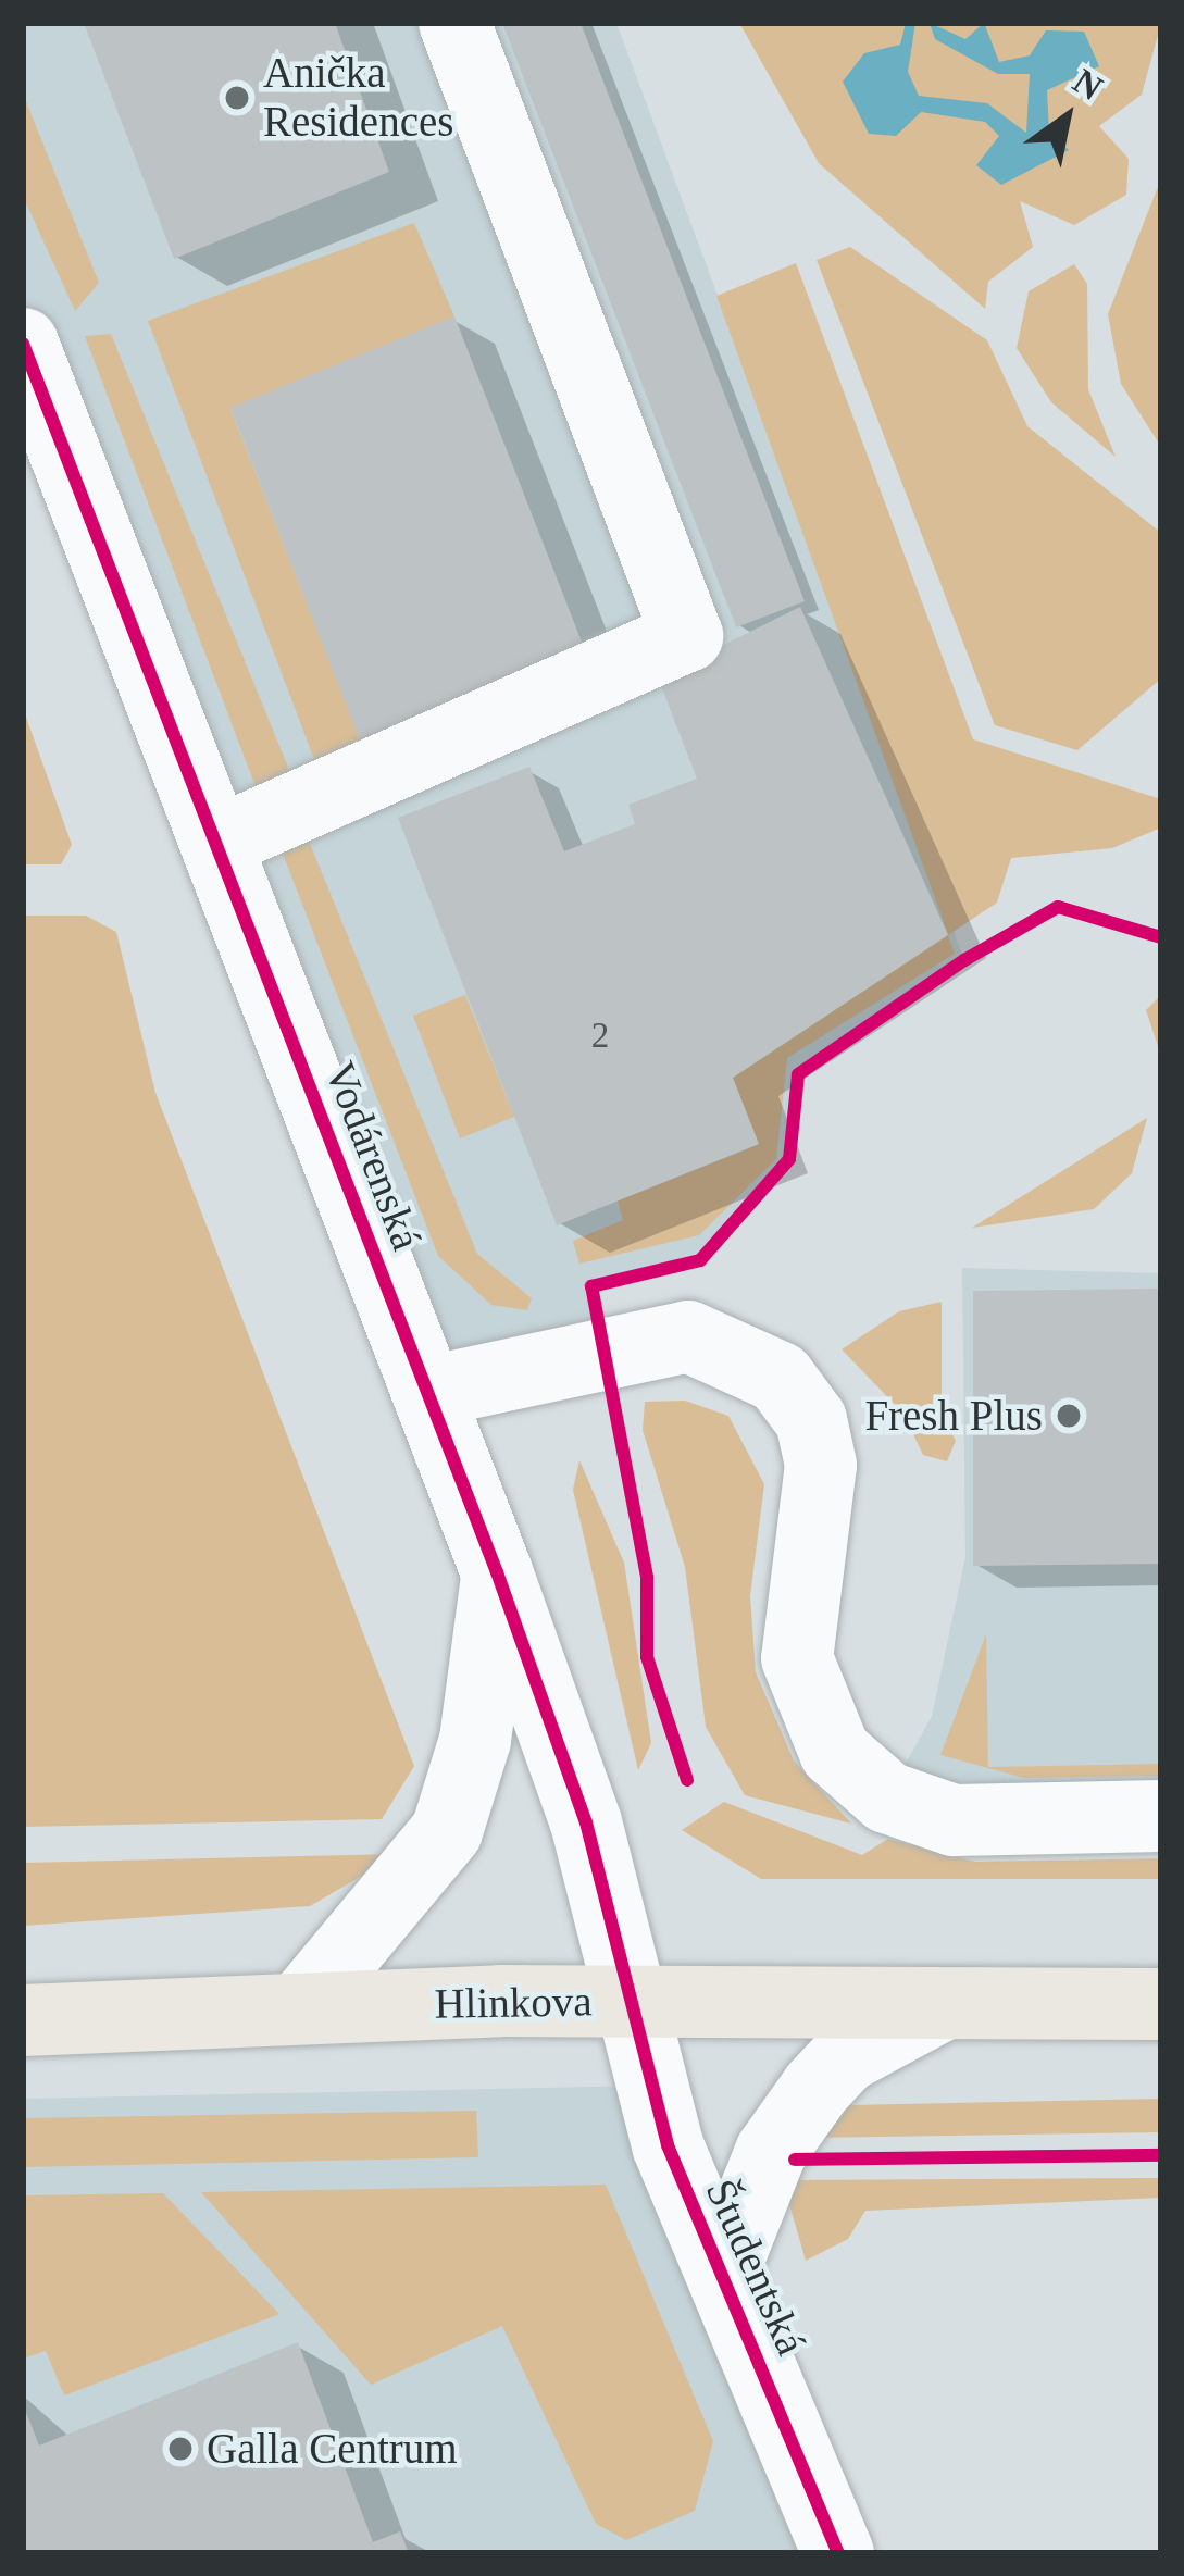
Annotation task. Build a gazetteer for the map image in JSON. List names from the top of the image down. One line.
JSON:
{"streets":{"main road":["Hlinkova"],"street":["Vodárenská","Študentská"]},"crossings":[["Vodárenská","Hlinkova"],["Vodárenská","Študentská"],["Hlinkova","Študentská"]],"places":["Anička Residences","Fresh Plus","Galla Centrum"],"house_numbers":["2"],"north":"top right"}
